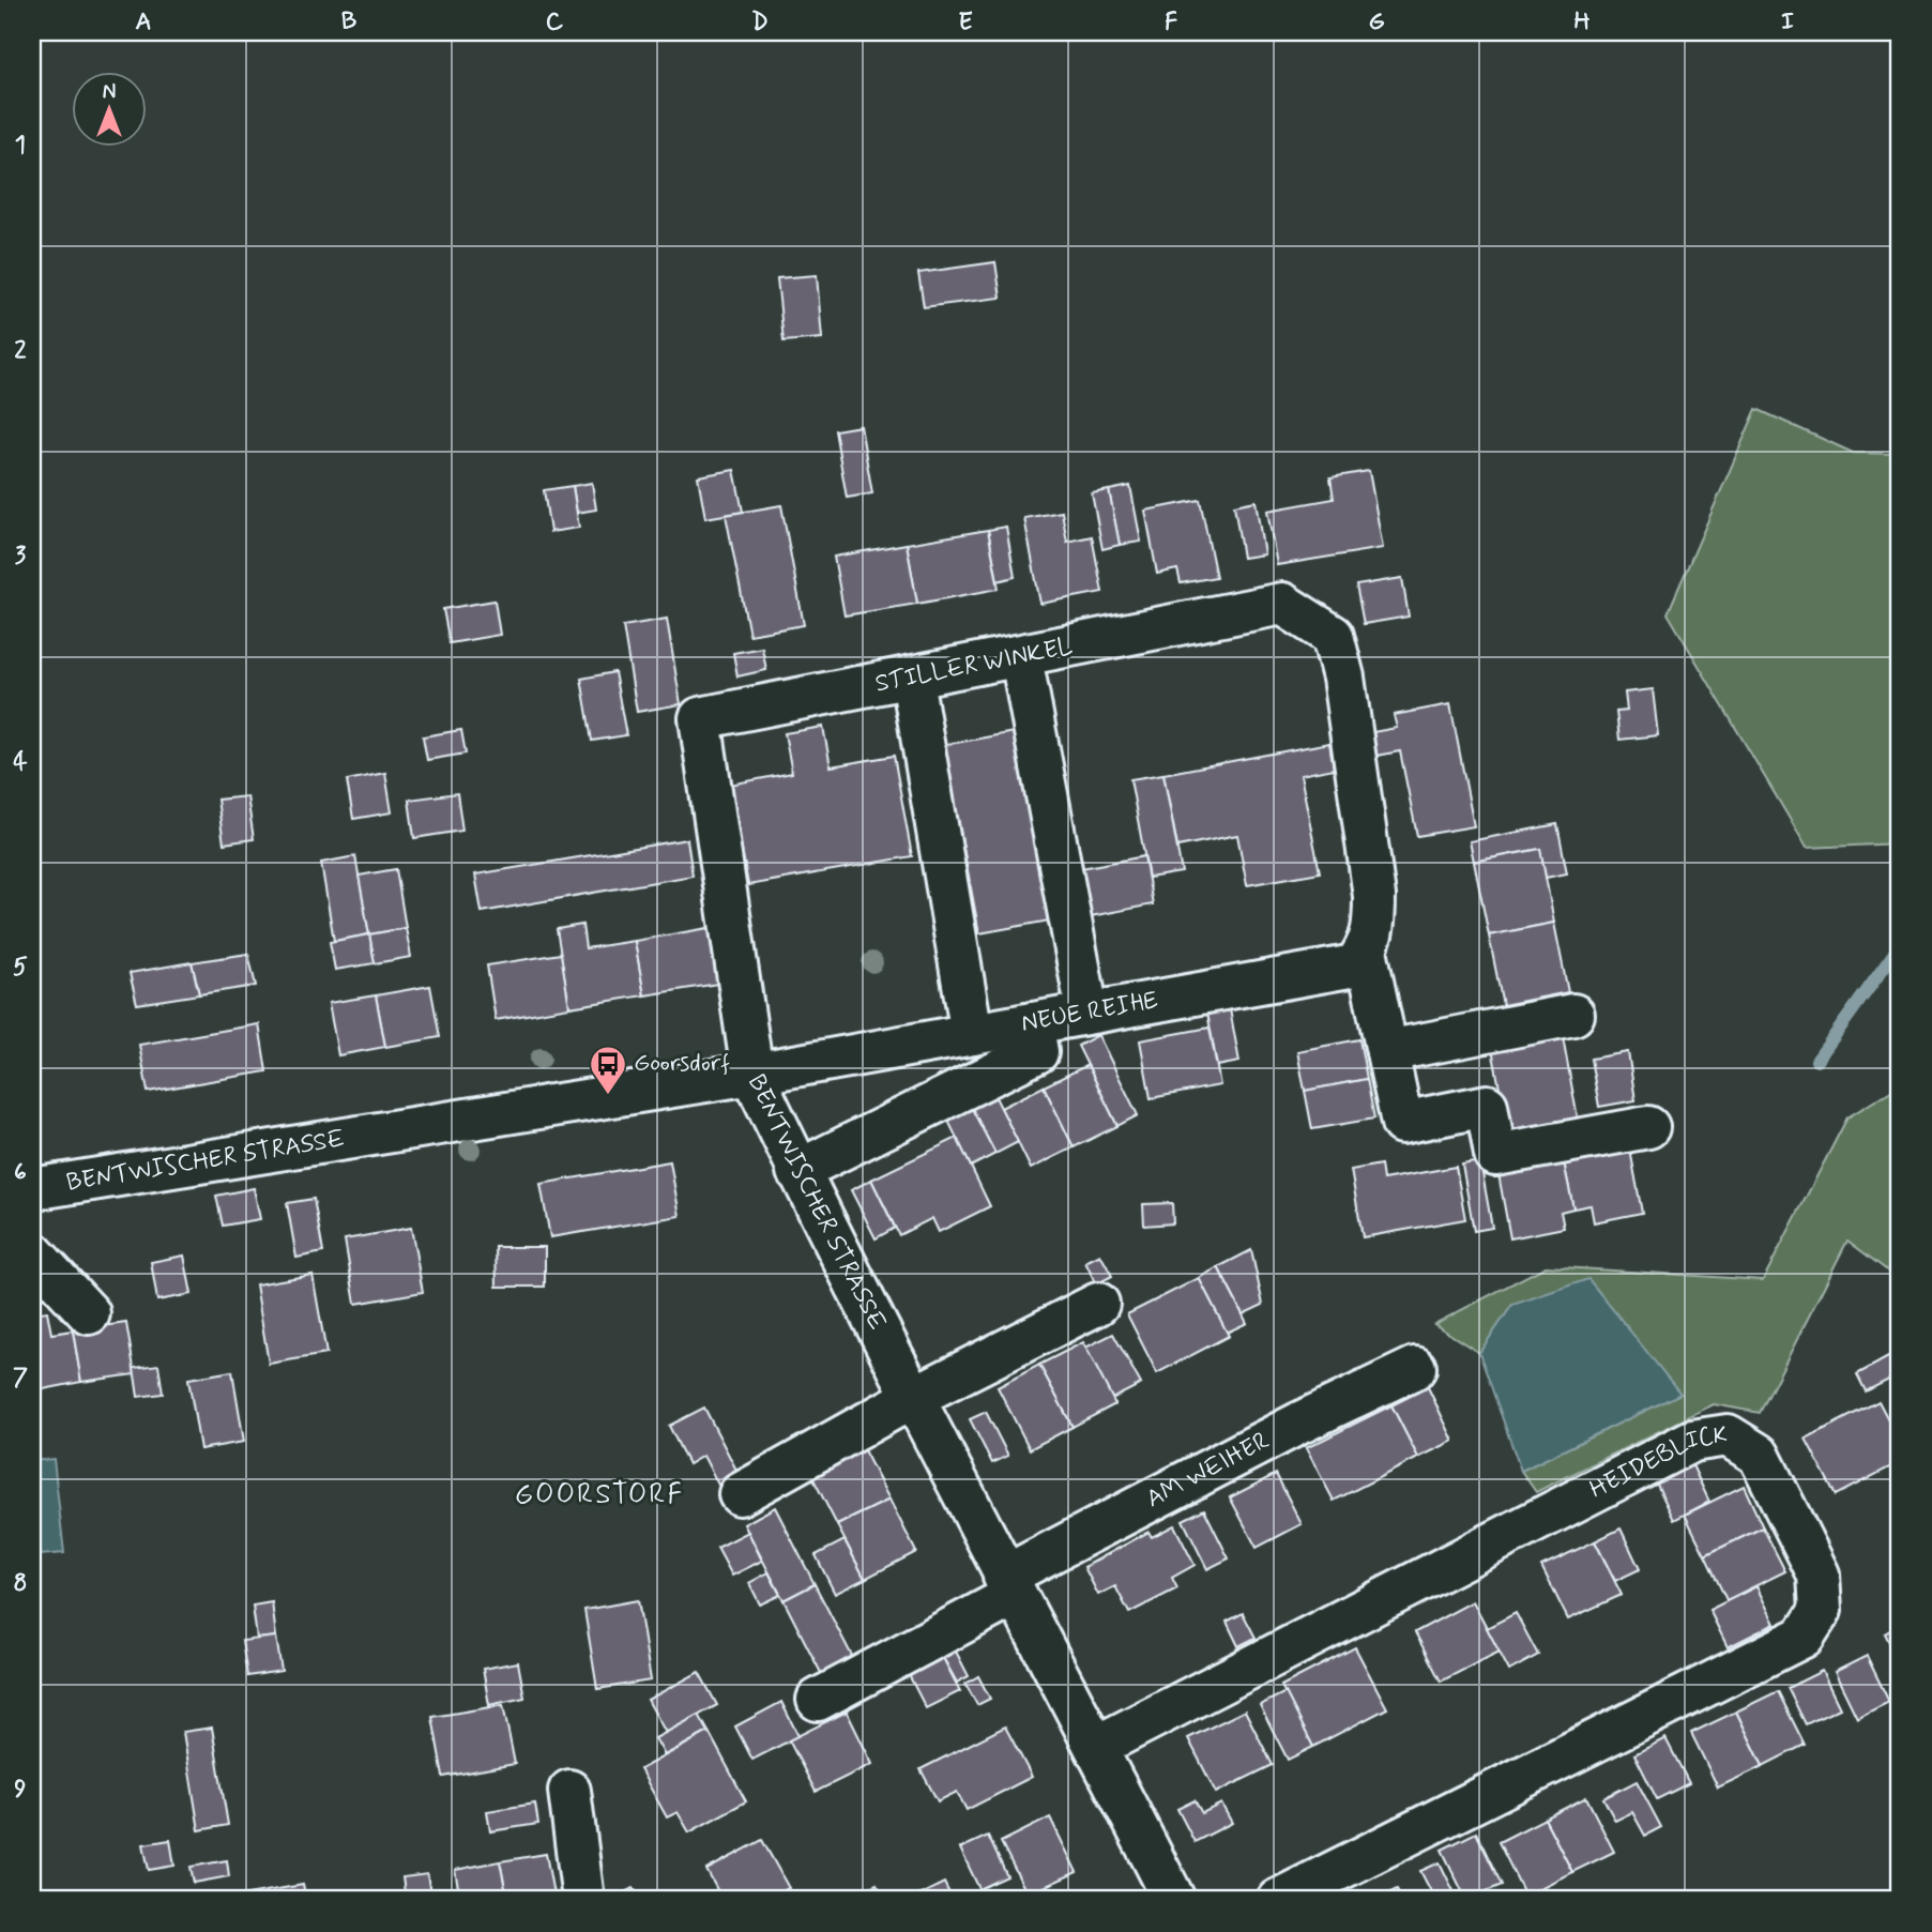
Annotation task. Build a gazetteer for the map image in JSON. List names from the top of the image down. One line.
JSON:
{"streets":{"street":["STILLER WINKEL","NEUE REIHE","BENTWISCHER STRASSE","HEIDEBLICK","AM WEIHER"]},"crossings":[["STILLER WINKEL","NEUE REIHE"],["STILLER WINKEL","BENTWISCHER STRASSE"],["NEUE REIHE","BENTWISCHER STRASSE"],["BENTWISCHER STRASSE","HEIDEBLICK"],["BENTWISCHER STRASSE","AM WEIHER"]],"districts":["GOORSTORF"],"places":{"bus stop":["Goorsdorf"]},"north":"top","grid":{"columns":["A","B","C","D","E","F","G","H","I"],"rows":["1","2","3","4","5","6","7","8","9"]}}
